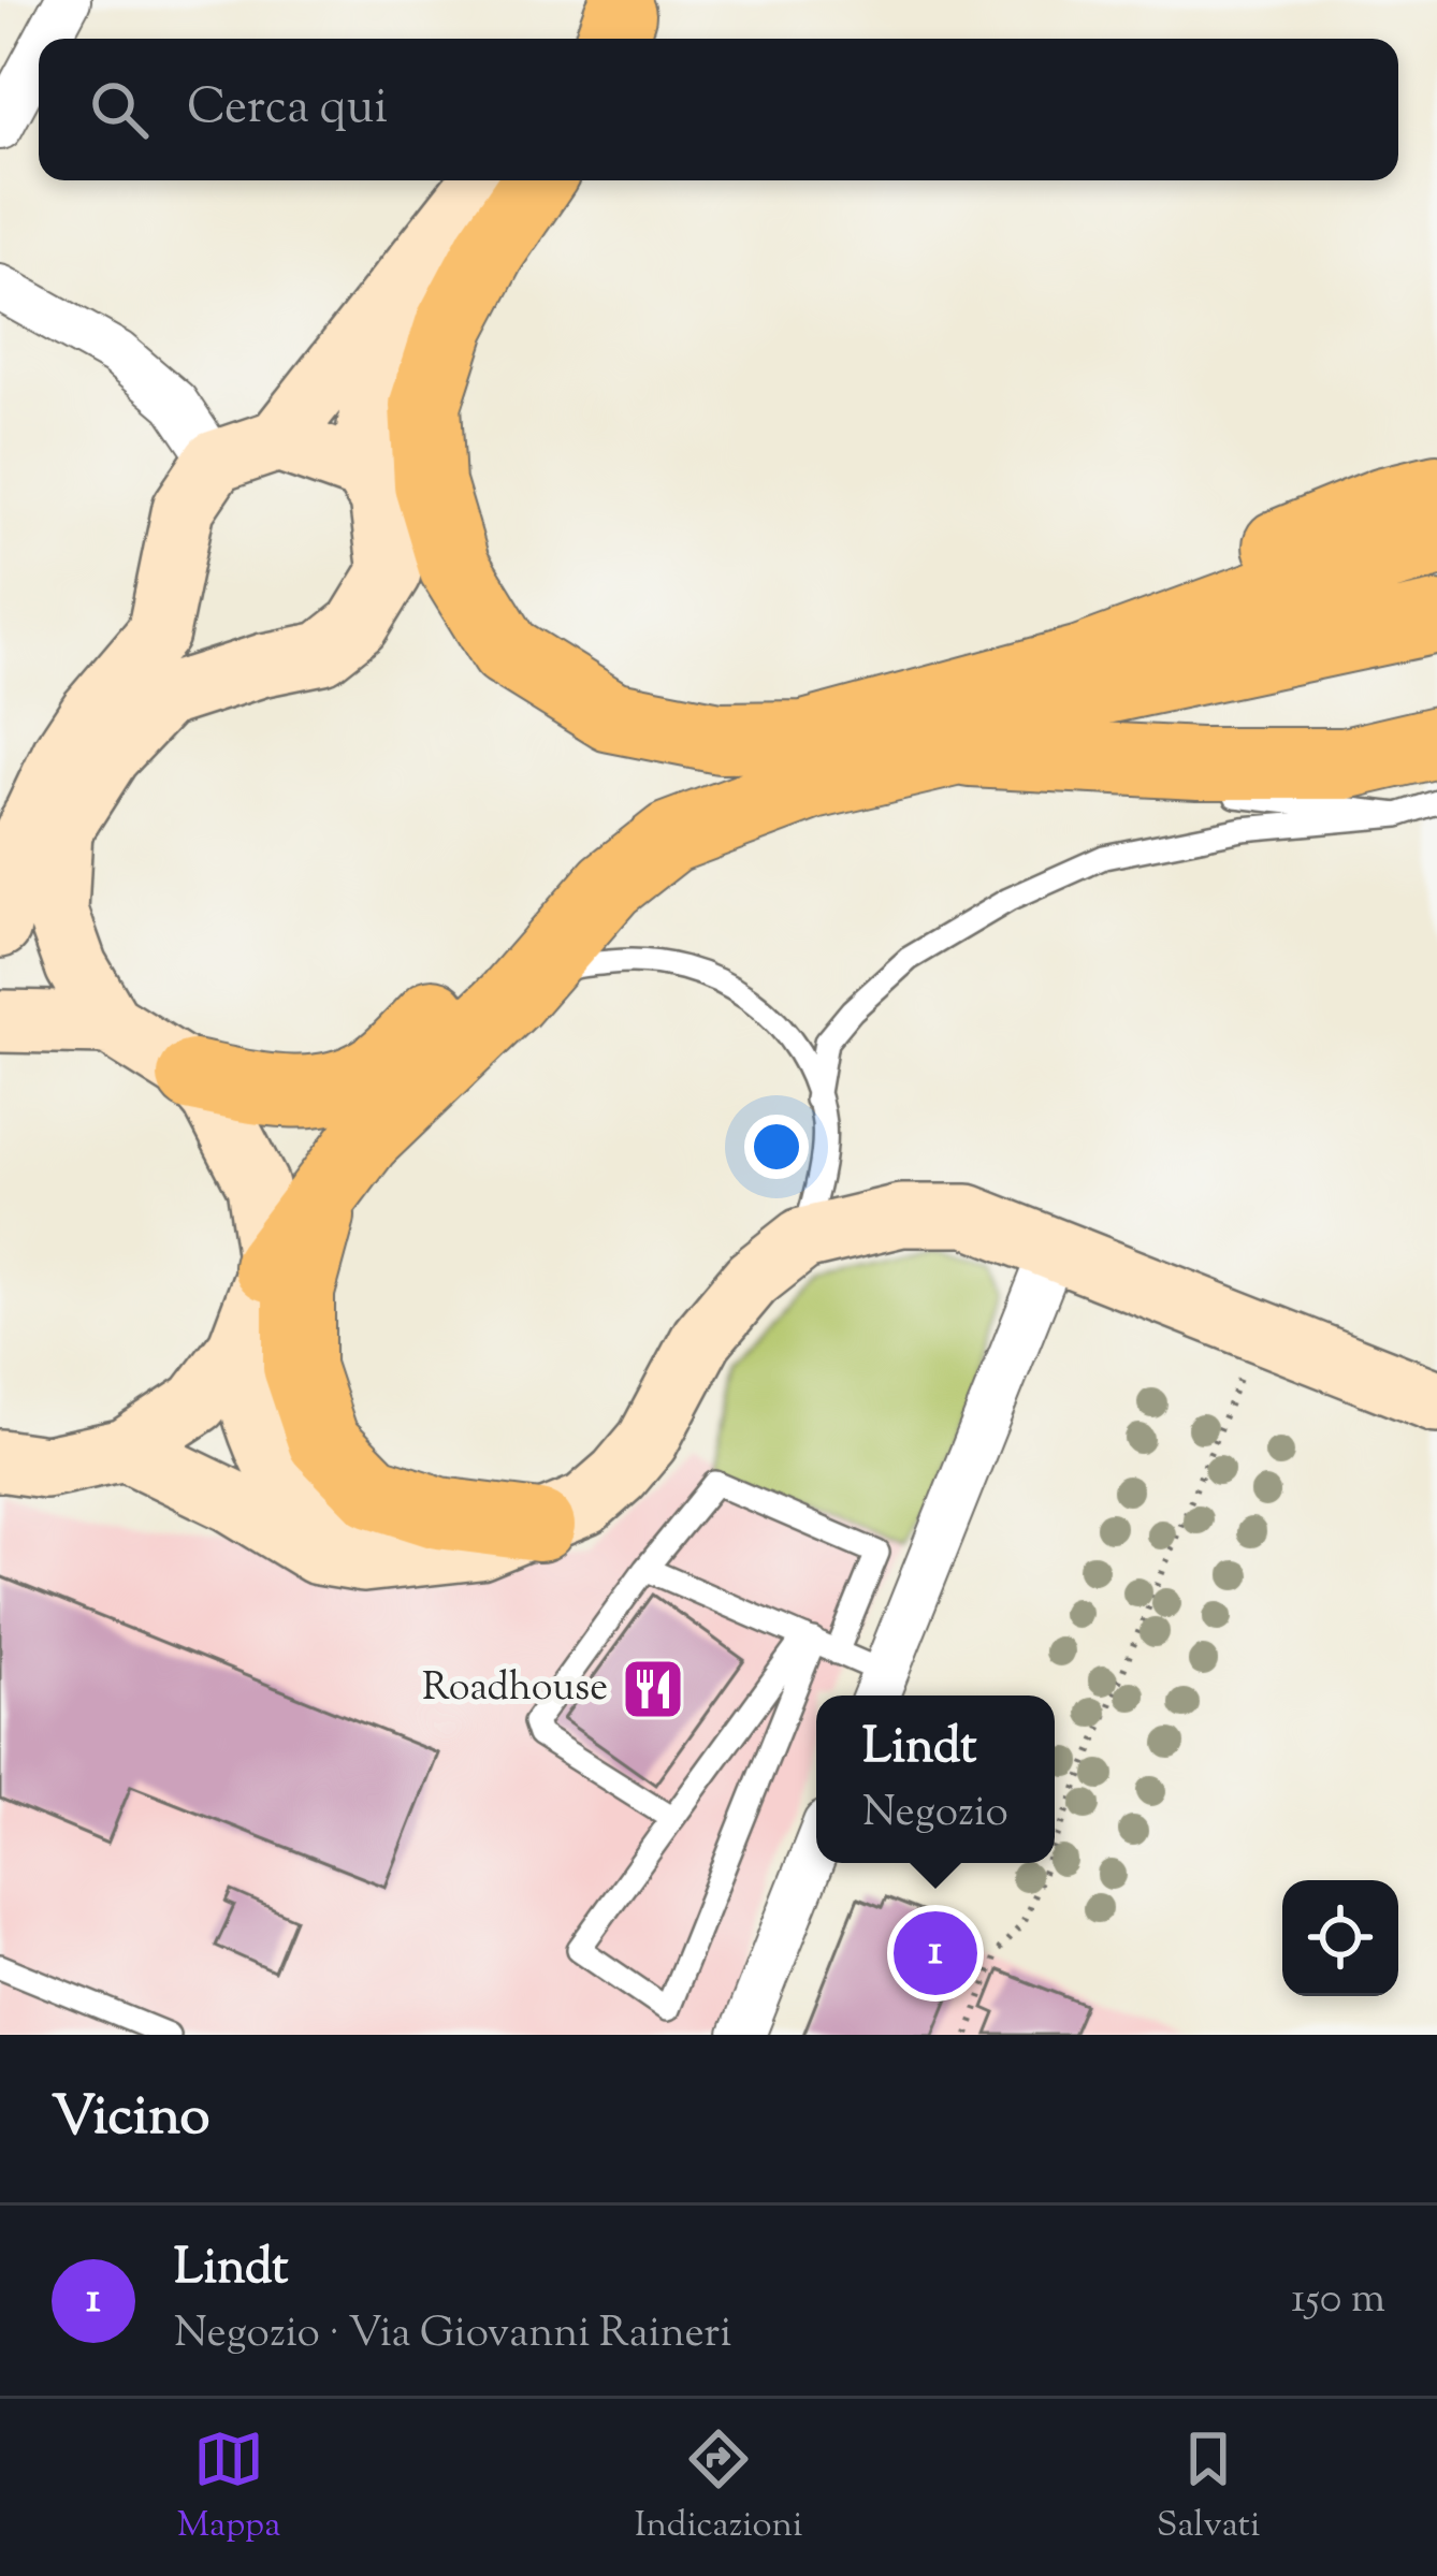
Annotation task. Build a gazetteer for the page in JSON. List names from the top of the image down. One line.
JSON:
{"places":{"restaurant":["Roadhouse"]},"page":{"search":"Cerca qui","popup":["Lindt","Negozio"],"pins":"1","heading":"Vicino","list":[{"mark":"1","name":"Lindt","note":"Negozio · Via Giovanni Raineri","value":"150 m"}],"nav":["Mappa","Indicazioni","Salvati"]}}
